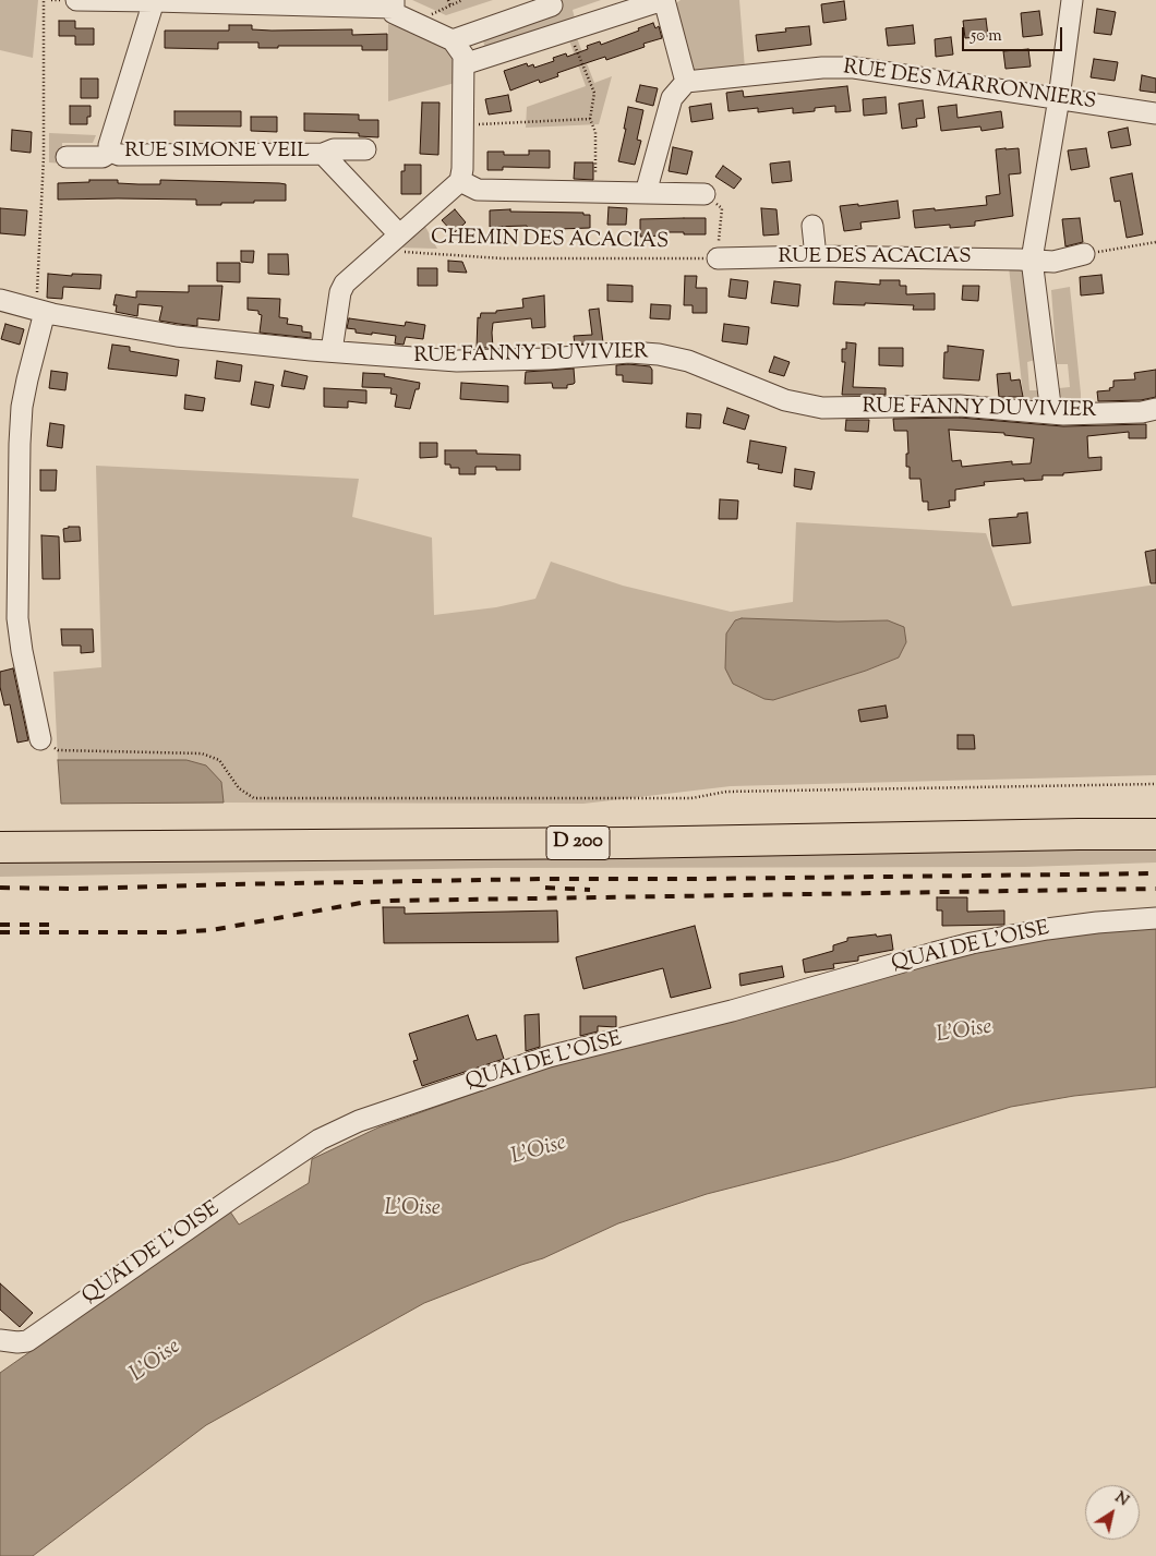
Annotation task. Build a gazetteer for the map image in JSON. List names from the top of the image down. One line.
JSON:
{"streets":{"highway":["D 200"],"street":["RUE DES MARRONNIERS","RUE SIMONE VEIL","RUE DES ACACIAS","RUE FANNY DUVIVIER","QUAI DE L'OISE"],"path":["CHEMIN DES ACACIAS"]},"crossings":[["CHEMIN DES ACACIAS","RUE DES ACACIAS"]],"water":["L'Oise","L’Oise"],"scale_bar":"50 m","north":"top right"}
